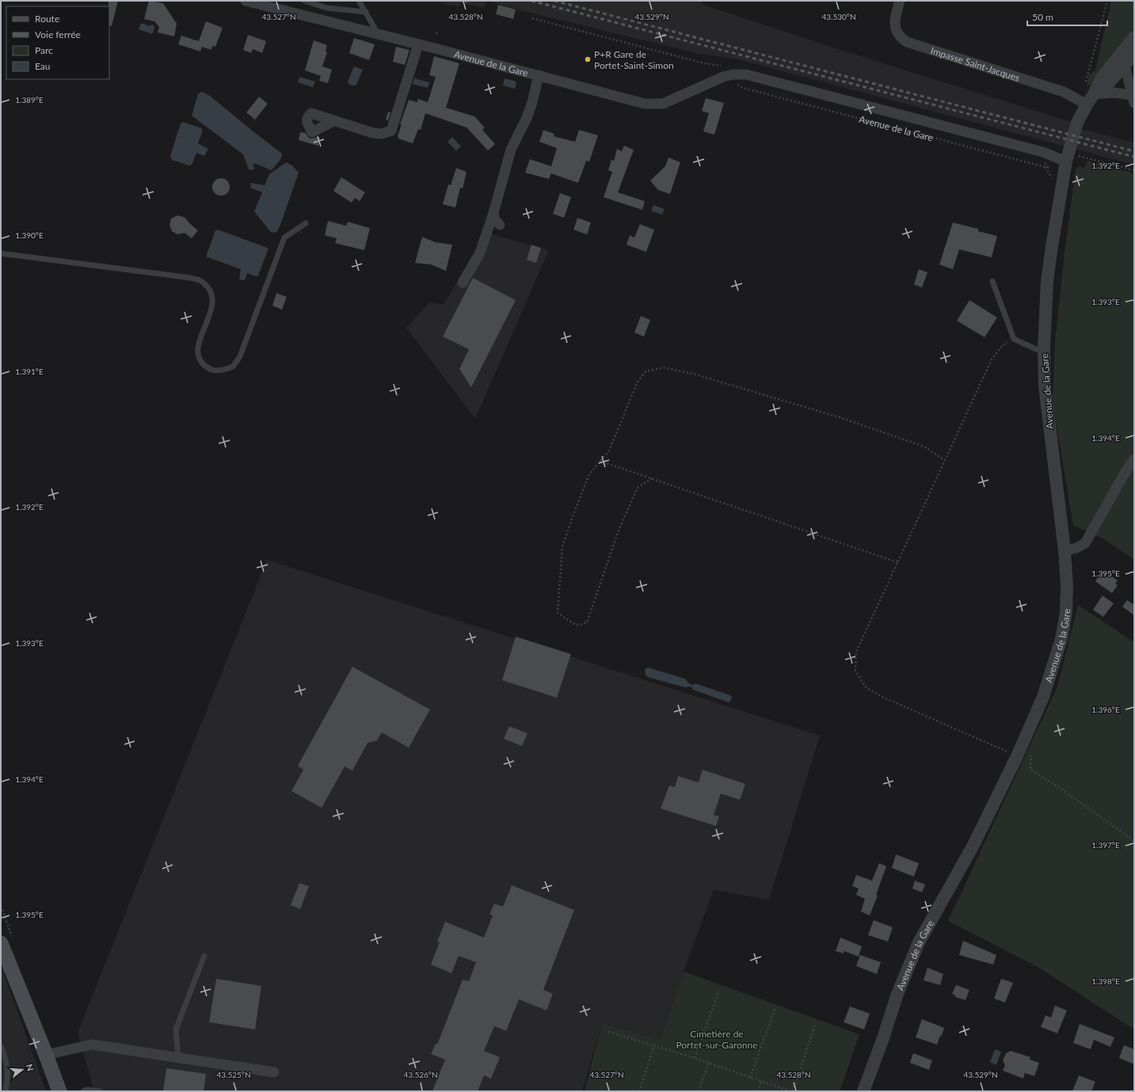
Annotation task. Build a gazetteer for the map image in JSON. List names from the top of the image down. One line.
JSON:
{"streets":{"street":["Avenue de la Gare","Impasse Saint-Jacques"]},"parks":["Cimetière de Portet-sur-Garonne"],"places":["P+R Gare de Portet-Saint-Simon"],"legend":["Route","Voie ferrée","Parc","Eau"],"scale_bar":"50 m","north":"right","coordinates":["43.527°N","43.528°N","43.529°N","43.530°N","1.389°E","1.392°E","1.390°E","1.393°E","1.391°E","1.394°E","1.395°E","1.396°E","1.397°E","1.398°E","43.525°N","43.526°N"]}
